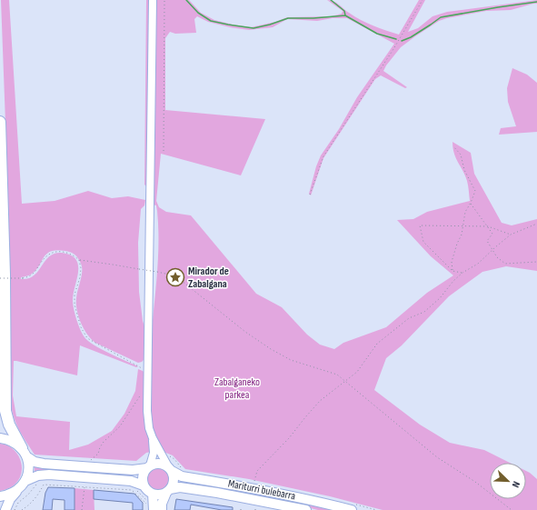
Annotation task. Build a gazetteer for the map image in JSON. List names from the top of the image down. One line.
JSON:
{"streets":{"main road":["Mariturri bulebarra"]},"parks":["Zabalganeko parkea"],"places":{"place":["Mirador de Zabalgana"]},"north":"bottom right"}
